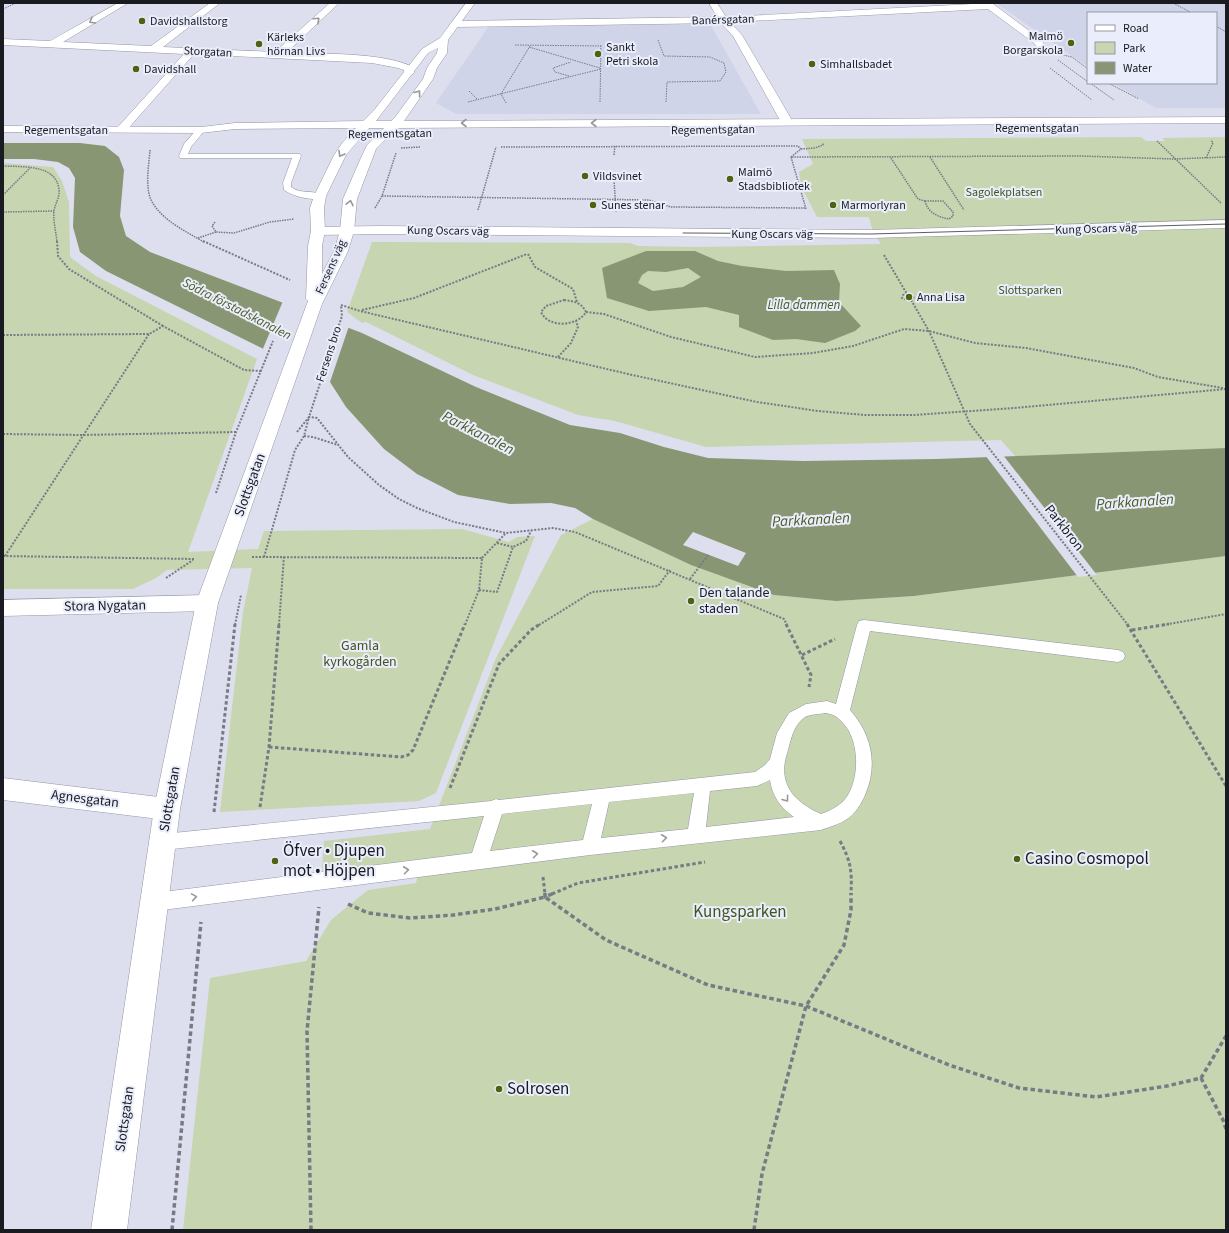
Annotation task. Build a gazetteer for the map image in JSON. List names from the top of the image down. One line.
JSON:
{"streets":{"main road":["Banérsgatan","Storgatan","Regementsgatan","Kung Oscars väg","Fersens väg","Slottsgatan","Stora Nygatan"],"street":["Agnesgatan"],"path":["Fersens bro","Parkbron"]},"crossings":[["Banérsgatan","Fersens väg"],["Storgatan","Fersens väg"],["Regementsgatan","Fersens väg"],["Kung Oscars väg","Fersens väg"],["Fersens väg","Slottsgatan"],["Slottsgatan","Stora Nygatan"],["Slottsgatan","Agnesgatan"]],"water":["Lilla dammen","Södra förstadskanalen","Parkkanalen"],"parks":["Sagolekplatsen","Slottsparken","Gamla kyrkogården","Kungsparken"],"places":["Davidshallstorg","Malmö Borgarskola","Kärleks hörnan Livs","Sankt Petri skola","Simhallsbadet","Davidshall","Vildsvinet","Malmö Stadsbibliotek","Sunes stenar","Marmorlyran","Anna Lisa","Den talande staden","Casino Cosmopol","Öfver • Djupen mot • Höjpen","Solrosen"],"legend":["Road","Park","Water"]}
